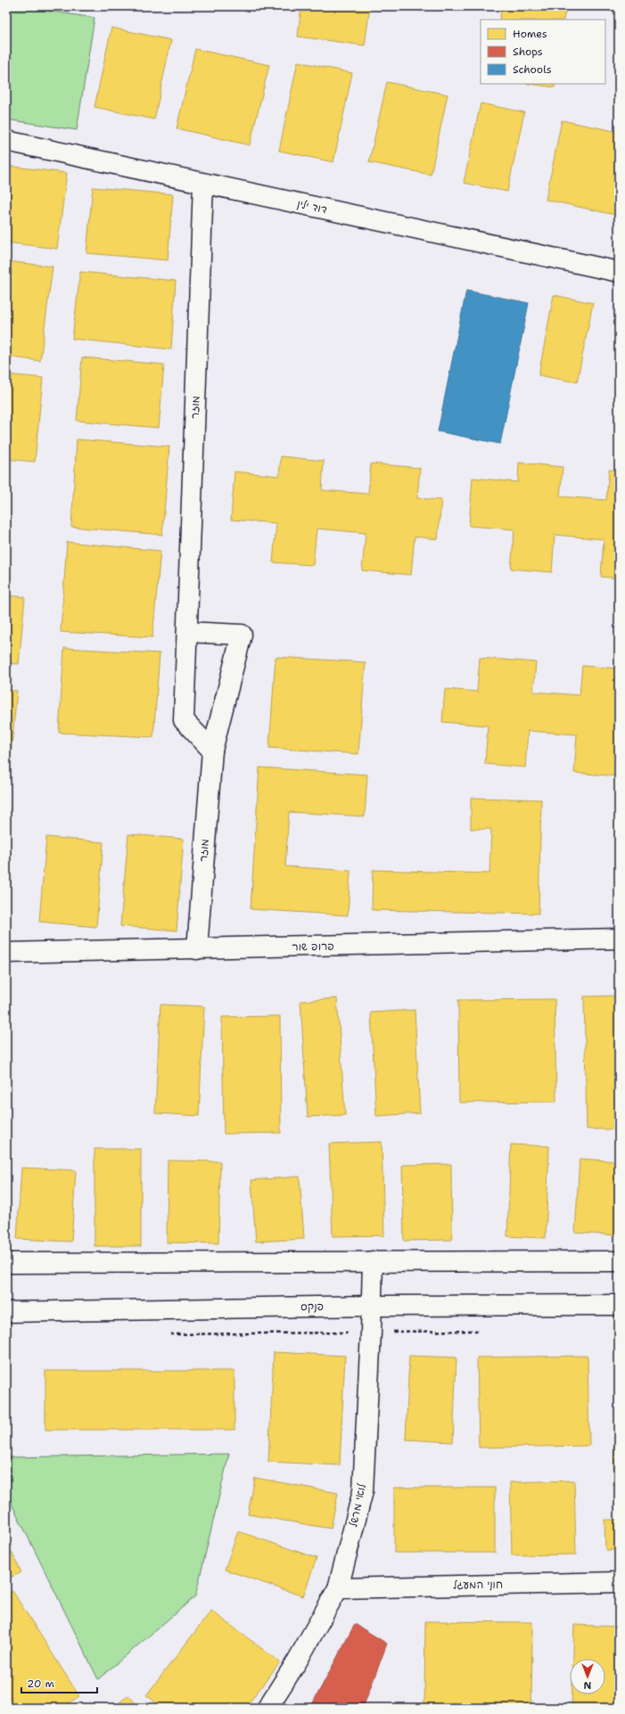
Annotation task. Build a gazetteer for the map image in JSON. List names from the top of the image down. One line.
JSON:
{"streets":{"street":["דוד ילין","מוזר","פרופ שור","פנקס","לואי מרשל","חוני המעגל"]},"crossings":[["דוד ילין","מוזר"],["מוזר","פרופ שור"],["פנקס","לואי מרשל"],["לואי מרשל","חוני המעגל"]],"legend":["Homes","Shops","Schools"],"scale_bar":"20 m","north":"bottom"}
